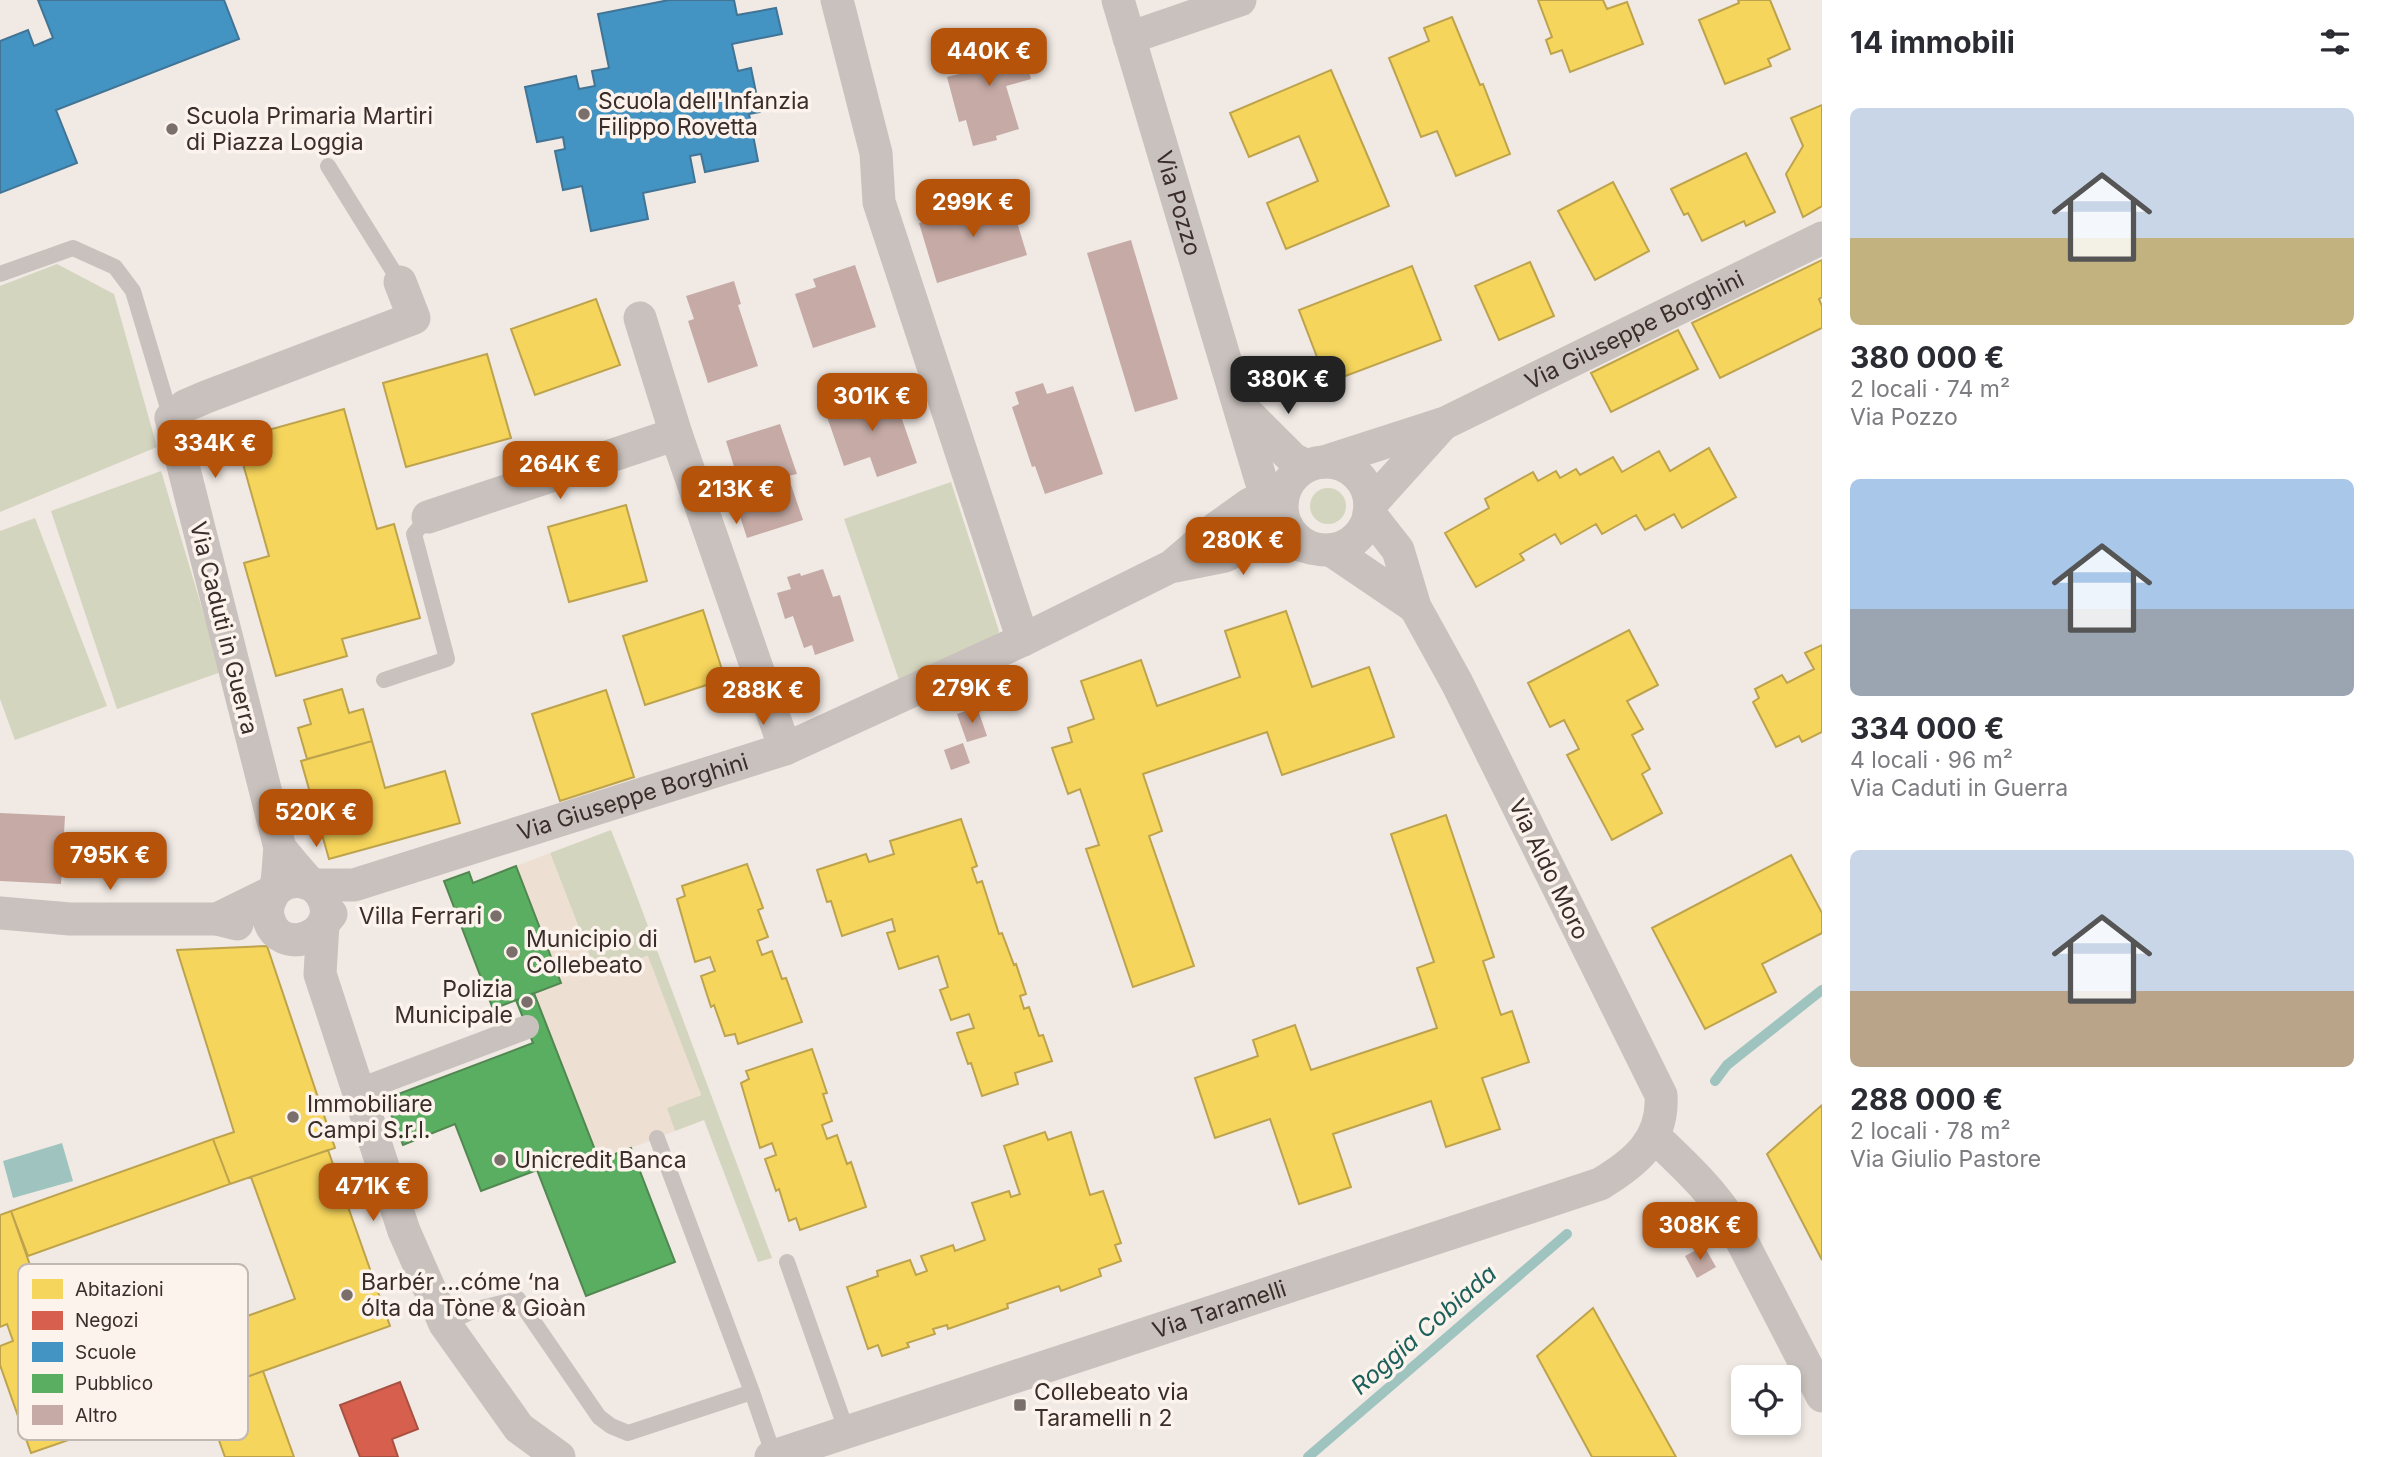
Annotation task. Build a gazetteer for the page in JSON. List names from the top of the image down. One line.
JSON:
{"streets":{"street":["Via Pozzo","Via Giuseppe Borghini","Via Caduti in Guerra","Via Aldo Moro","Via Taramelli"]},"crossings":[["Via Pozzo","Via Giuseppe Borghini"],["Via Giuseppe Borghini","Via Caduti in Guerra"],["Via Giuseppe Borghini","Via Aldo Moro"],["Via Aldo Moro","Via Taramelli"]],"water":["Roggia Cobiada"],"places":{"other":["Scuola dell'Infanzia Filippo Rovetta","Scuola Primaria Martiri di Piazza Loggia","Villa Ferrari","Municipio di Collebeato","Polizia Municipale","Immobiliare Campi S.r.l.","Unicredit Banca","Barbér ...cóme ‘na ólta da Tòne & Gioàn"],"transit":["Collebeato via Taramelli n 2"]},"legend":["Abitazioni","Negozi","Scuole","Pubblico","Altro"],"page":{"heading":"14 immobili","price":["440K €","299K €","380K €","301K €","334K €","264K €","213K €","280K €","279K €","288K €","520K €","795K €","471K €","308K €"],"list":[{"name":"380 000 €","note":"2 locali · 74 m² · Via Pozzo"},{"name":"334 000 €","note":"4 locali · 96 m² · Via Caduti in Guerra"},{"name":"288 000 €","note":"2 locali · 78 m² · Via Giulio Pastore"}]}}
